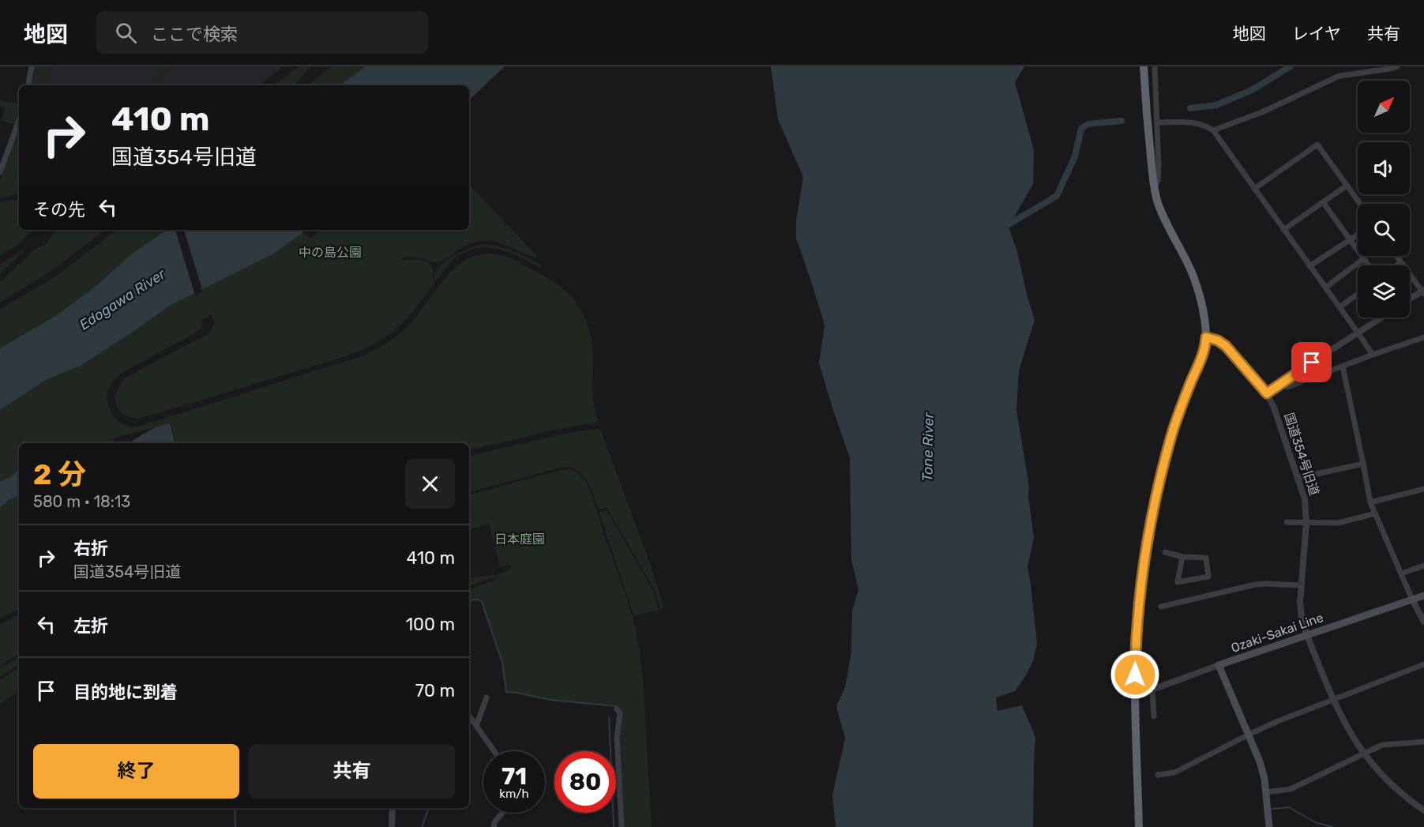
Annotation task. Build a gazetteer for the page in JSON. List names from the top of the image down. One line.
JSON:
{"streets":{"main road":["Ozaki-Sakai Line"],"street":["国道354号旧道"]},"crossings":[["国道354号旧道","Ozaki-Sakai Line"]],"water":["Edogawa River","Tone River"],"parks":["中の島公園","日本庭園"],"north":"top right","page":{"header":"地図","search":"ここで検索","nav":["地図","レイヤ","共有"],"turn":["410 m","国道354号旧道"],"then":"その先","heading":["2 分","580 m · 18:13"],"list":[{"name":"右折","note":"国道354号旧道","value":"410 m"},{"name":"左折","value":"100 m"},{"name":"目的地に到着","value":"70 m"}],"buttons":["終了","共有"],"speed":"71 km/h","limit":"80"}}
